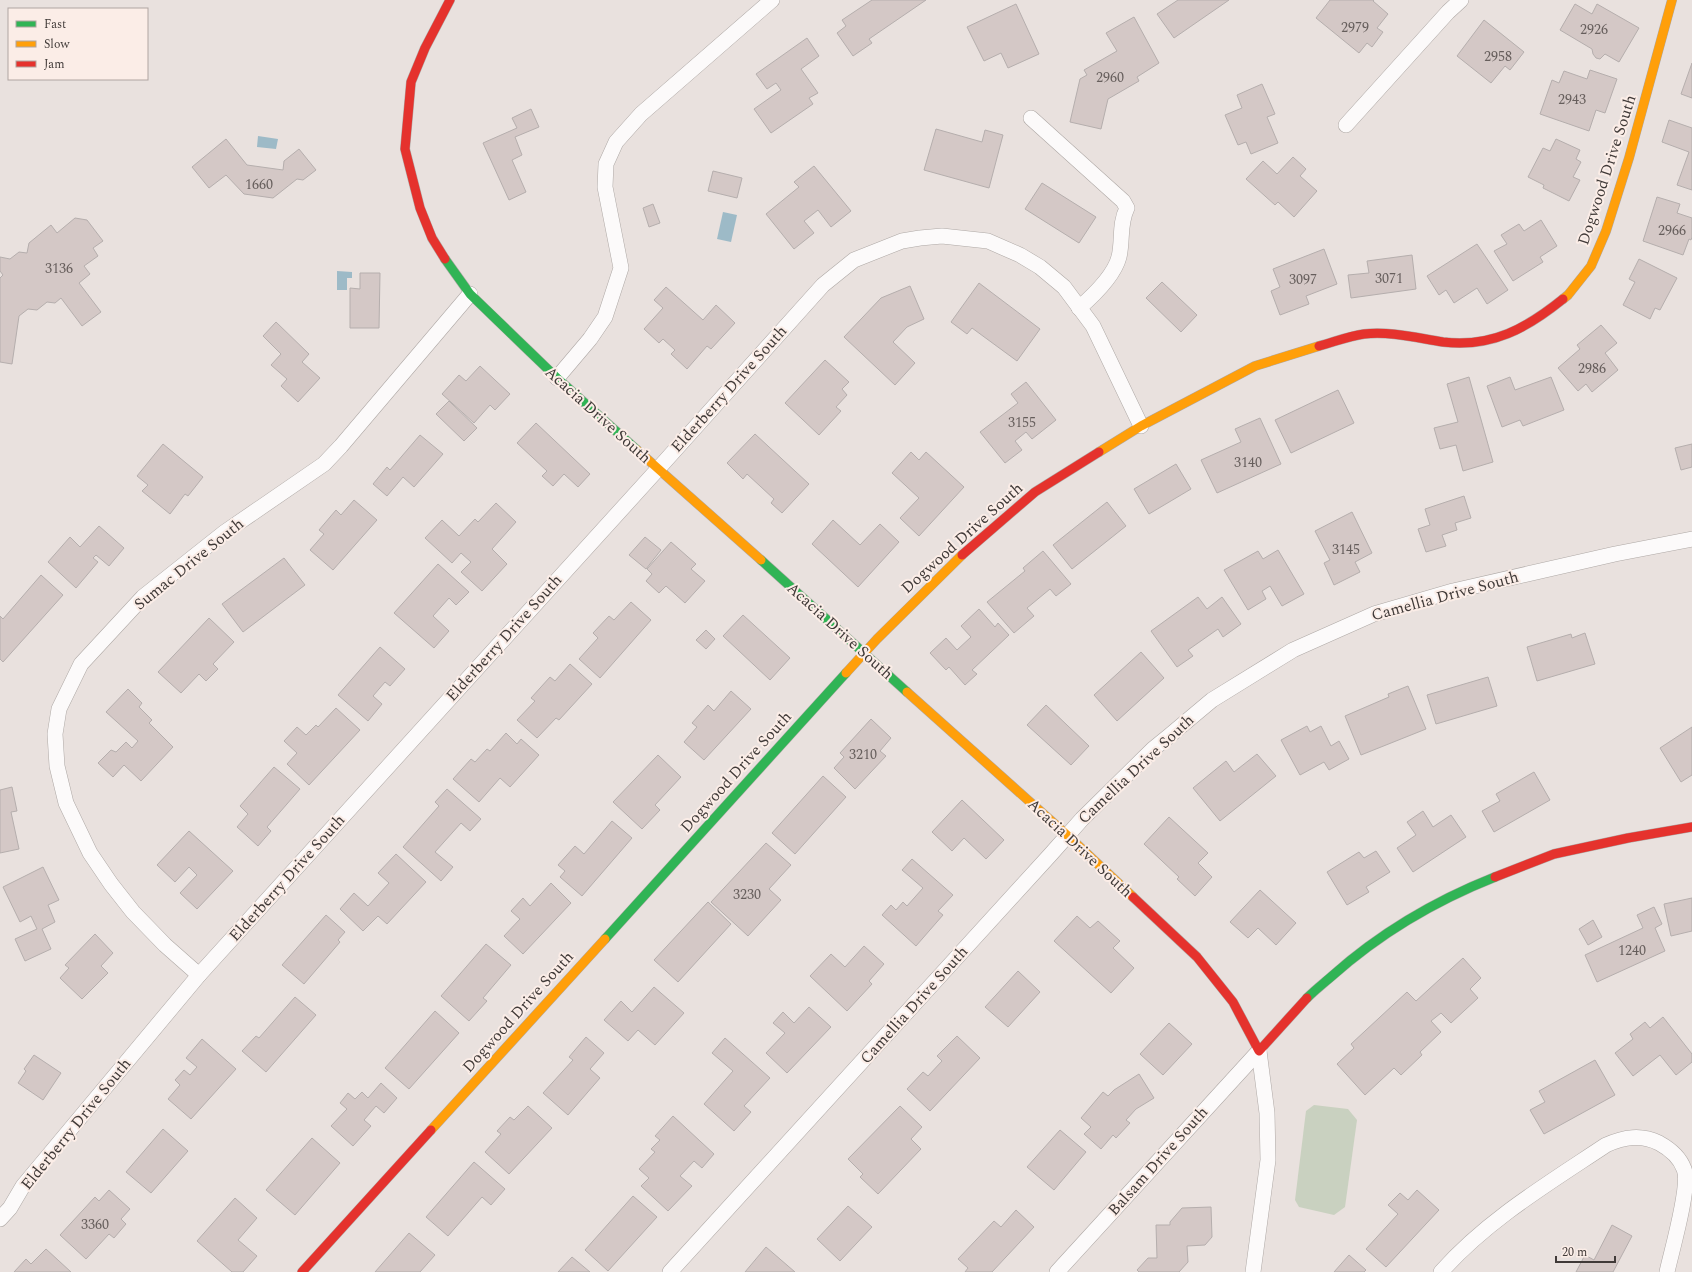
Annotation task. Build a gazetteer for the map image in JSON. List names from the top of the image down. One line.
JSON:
{"streets":{"street":["Dogwood Drive South","Elderberry Drive South","Acacia Drive South","Sumac Drive South","Camellia Drive South","Balsam Drive South"]},"crossings":[["Dogwood Drive South","Elderberry Drive South"],["Dogwood Drive South","Acacia Drive South"],["Elderberry Drive South","Acacia Drive South"],["Elderberry Drive South","Sumac Drive South"],["Acacia Drive South","Sumac Drive South"],["Acacia Drive South","Camellia Drive South"],["Acacia Drive South","Balsam Drive South"]],"house_numbers":["2979","2926","2958","2960","2943","1660","2966","3136","3071","3097","2986","3155","3140","3145","3210","3230","1240","3360"],"legend":["Fast","Slow","Jam"],"scale_bar":"20 m"}
